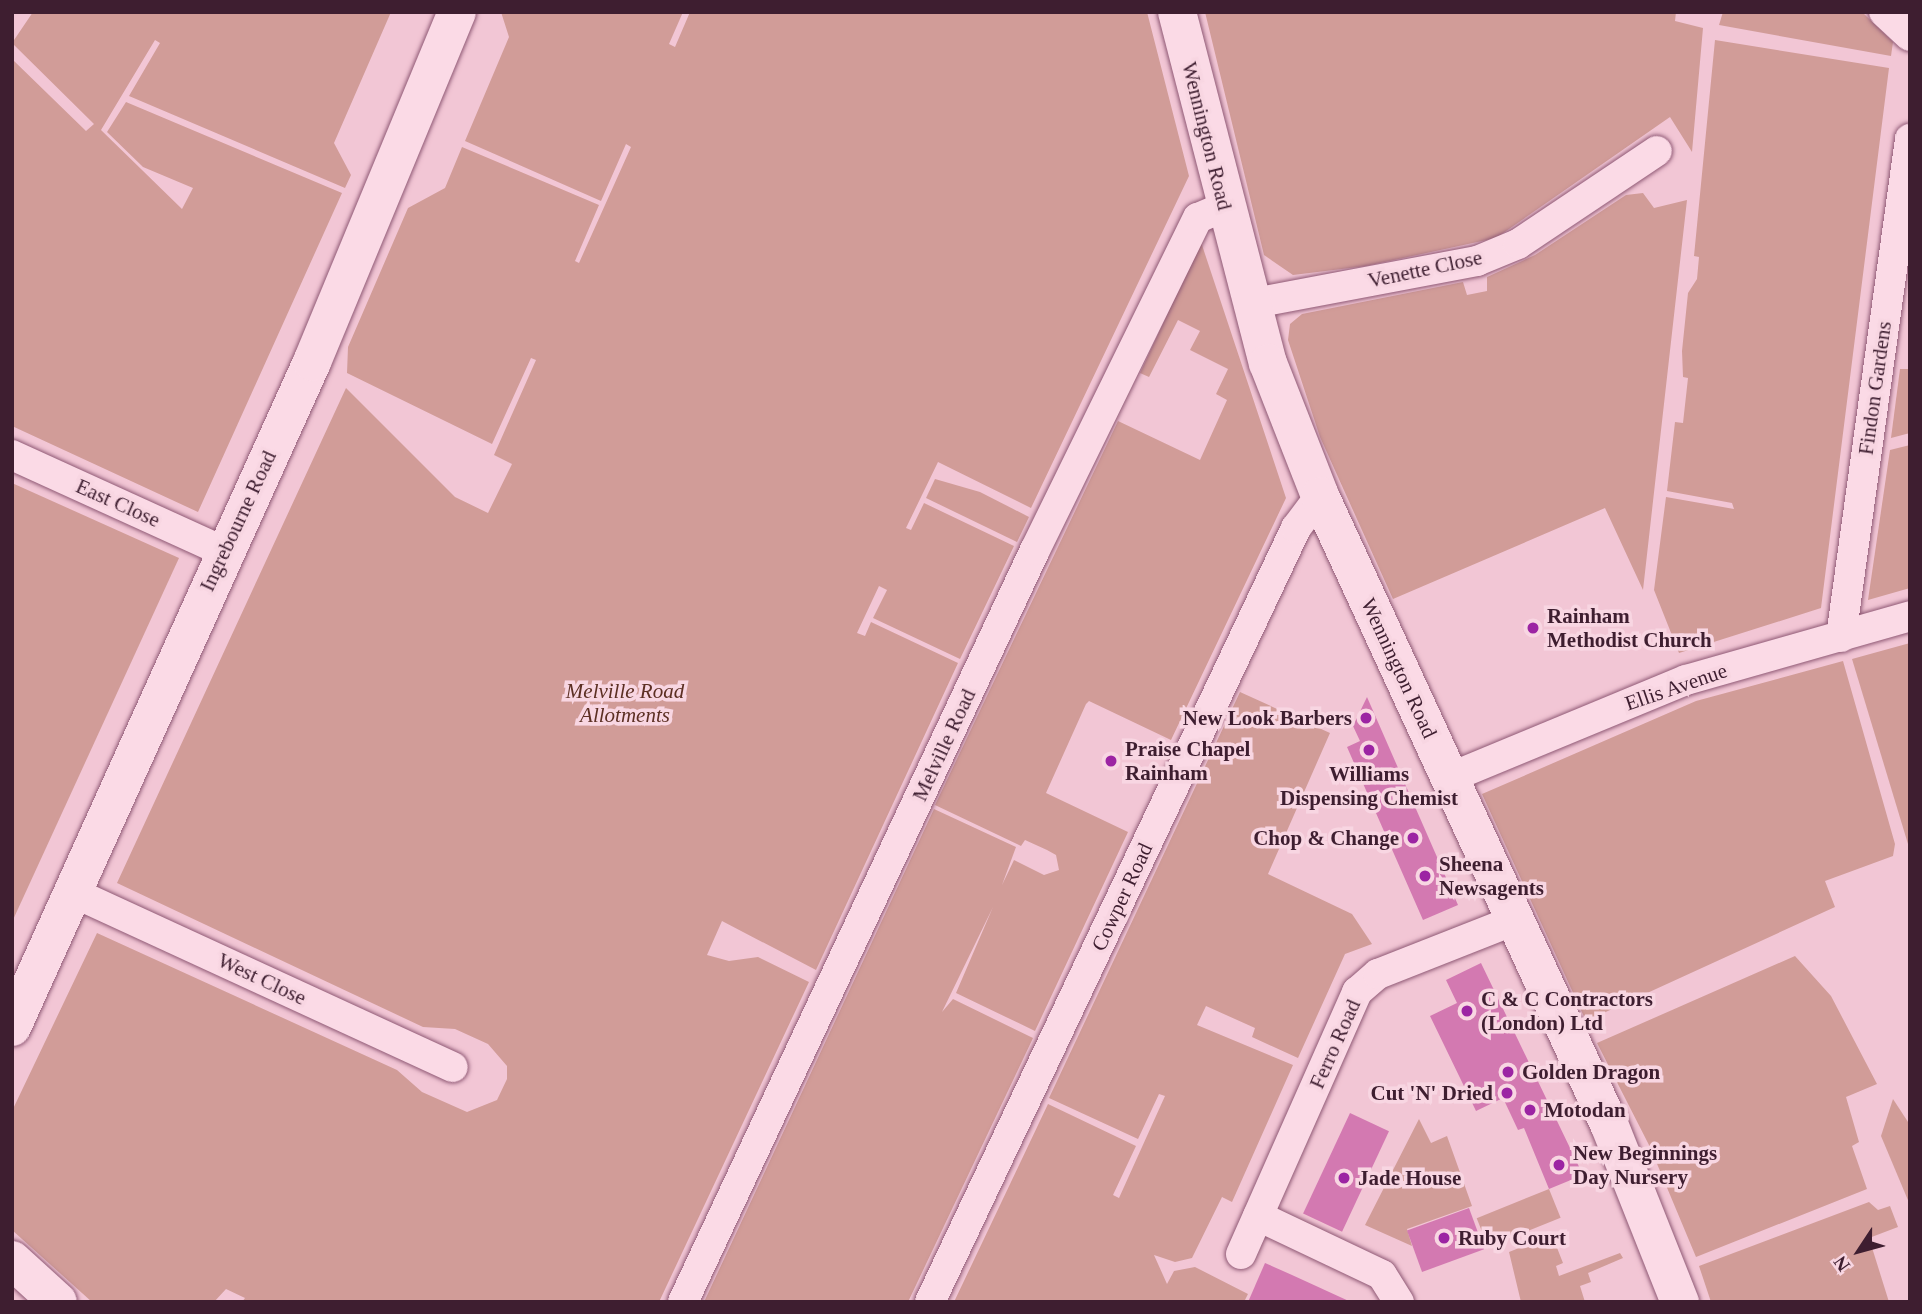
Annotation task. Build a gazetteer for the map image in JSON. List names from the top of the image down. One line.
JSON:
{"streets":{"main road":["Wennington Road","Ingrebourne Road"],"street":["Venette Close","Findon Gardens","East Close","Ellis Avenue","Melville Road","Cowper Road","West Close","Ferro Road"]},"crossings":[["Wennington Road","Venette Close"],["Wennington Road","Ellis Avenue"],["Wennington Road","Melville Road"],["Wennington Road","Cowper Road"],["Wennington Road","Ferro Road"],["Findon Gardens","Ellis Avenue"],["East Close","Ingrebourne Road"],["Ingrebourne Road","West Close"]],"parks":["Melville Road Allotments"],"places":["Rainham Methodist Church","New Look Barbers","Williams Dispensing Chemist","Praise Chapel Rainham","Chop & Change","Sheena Newsagents","C & C Contractors (London) Ltd","Golden Dragon","Cut 'N' Dried","Motodan","New Beginnings Day Nursery","Jade House","Ruby Court"],"north":"bottom left"}
